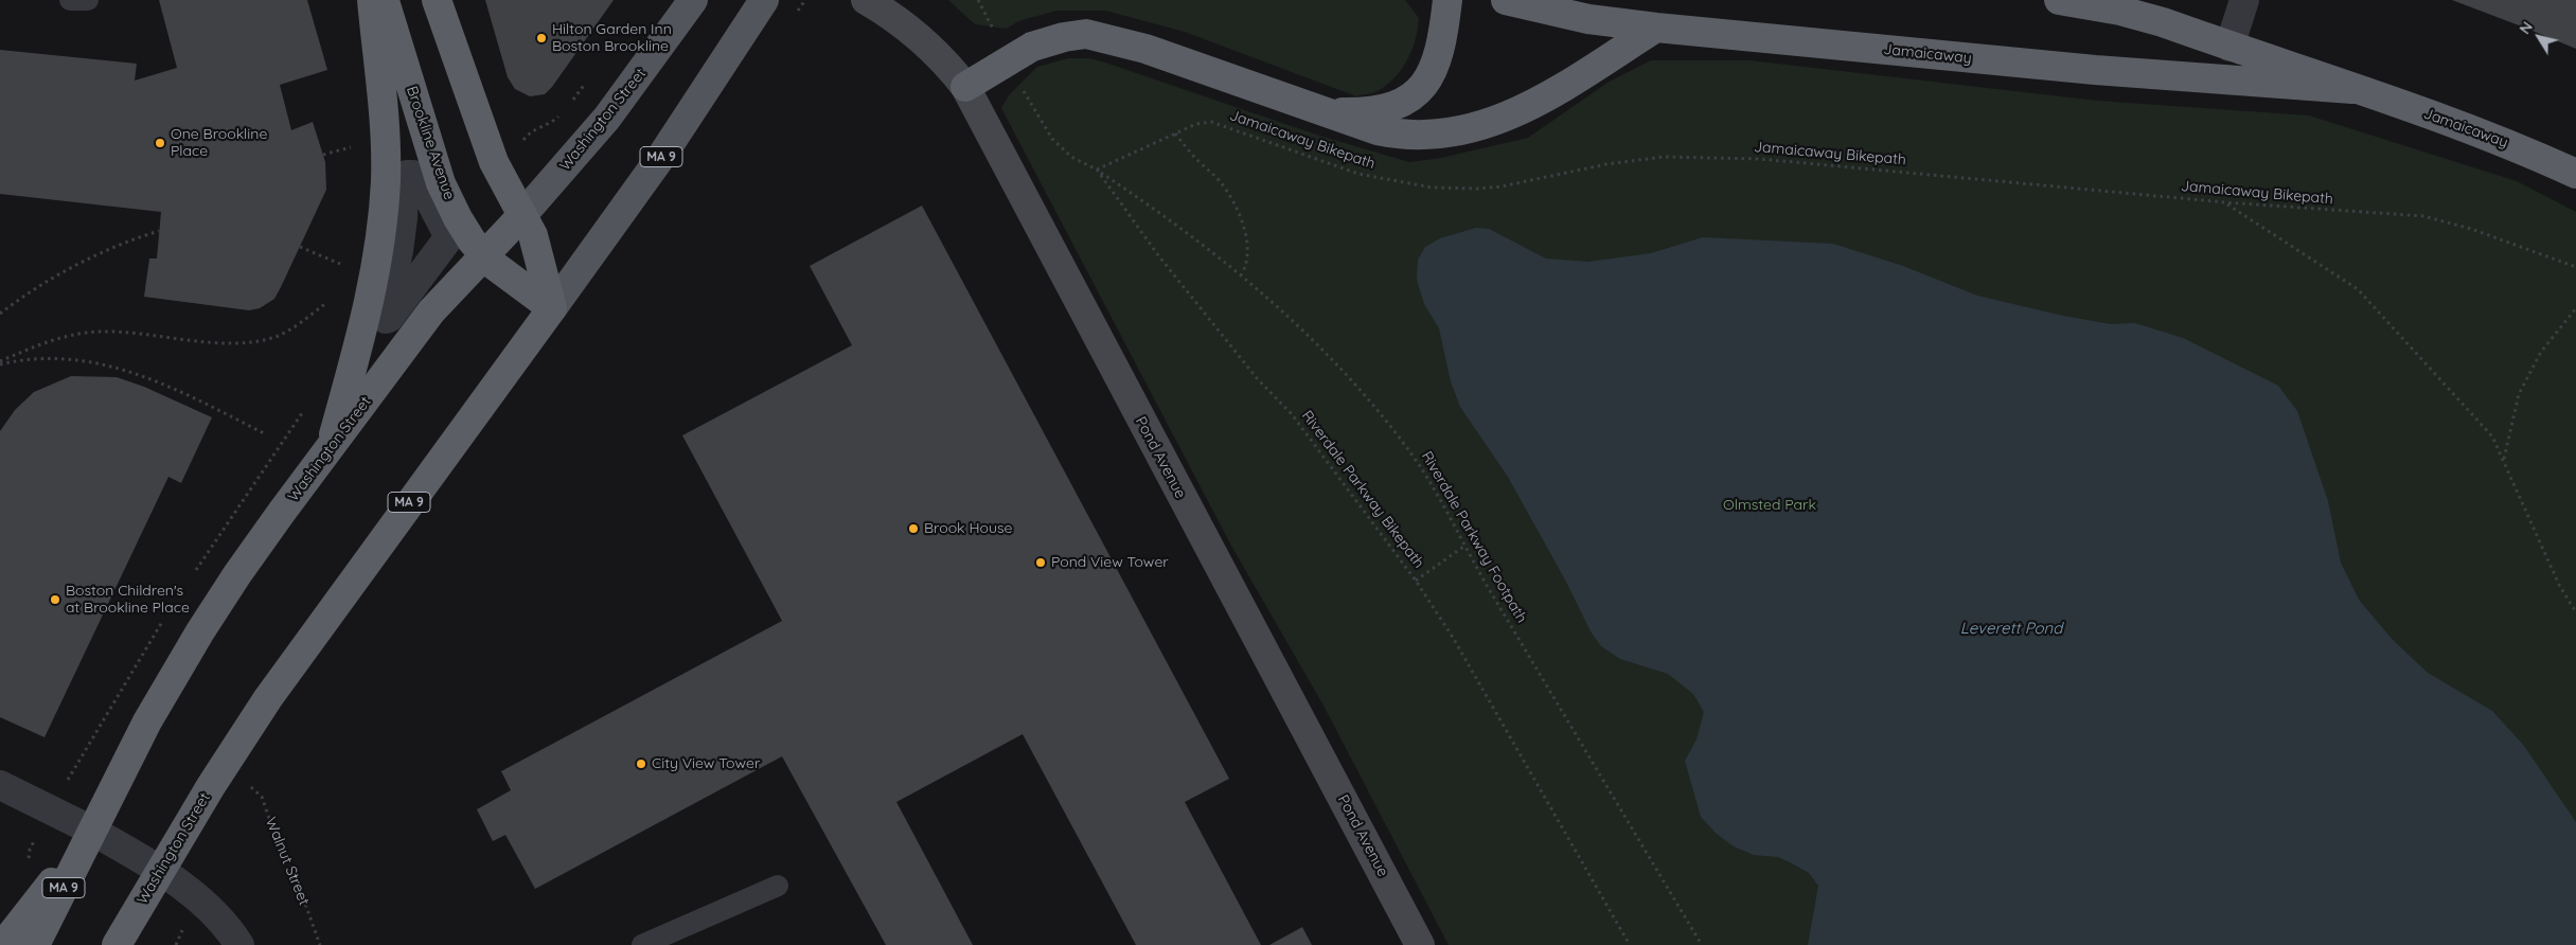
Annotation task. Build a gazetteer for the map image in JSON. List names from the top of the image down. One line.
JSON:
{"streets":{"highway":["Jamaicaway","Washington Street","Brookline Avenue","MA 9"],"main road":["Pond Avenue"],"path":["Jamaicaway Bikepath","Riverdale Parkway Bikepath","Riverdale Parkway Footpath","Walnut Street"]},"crossings":[["Washington Street","Brookline Avenue"],["Jamaicaway Bikepath","Riverdale Parkway Bikepath"],["Jamaicaway Bikepath","Riverdale Parkway Footpath"],["Riverdale Parkway Bikepath","Riverdale Parkway Footpath"]],"water":["Leverett Pond"],"parks":["Olmsted Park"],"places":["Hilton Garden Inn Boston Brookline","One Brookline Place","Brook House","Pond View Tower","Boston Children's at Brookline Place","City View Tower"],"north":"top left"}
